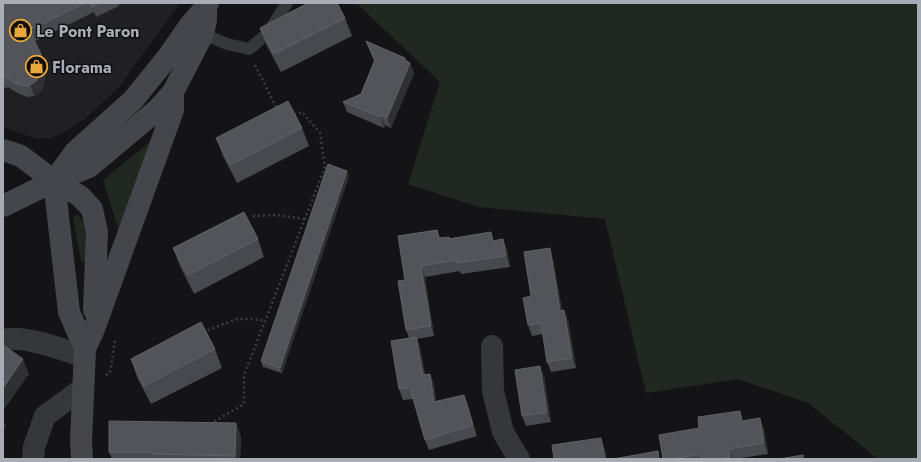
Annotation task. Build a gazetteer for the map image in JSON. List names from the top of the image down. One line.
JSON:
{"places":{"shop":["Le Pont Paron","Florama"]}}
